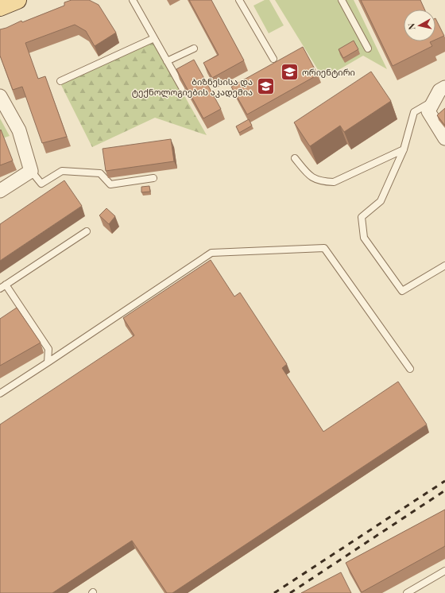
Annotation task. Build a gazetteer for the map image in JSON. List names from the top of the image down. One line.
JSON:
{"places":{"school or university":["ორიენტირი","ბიზნესისა და ტექნოლოგიების აკადემია"]},"north":"left"}
